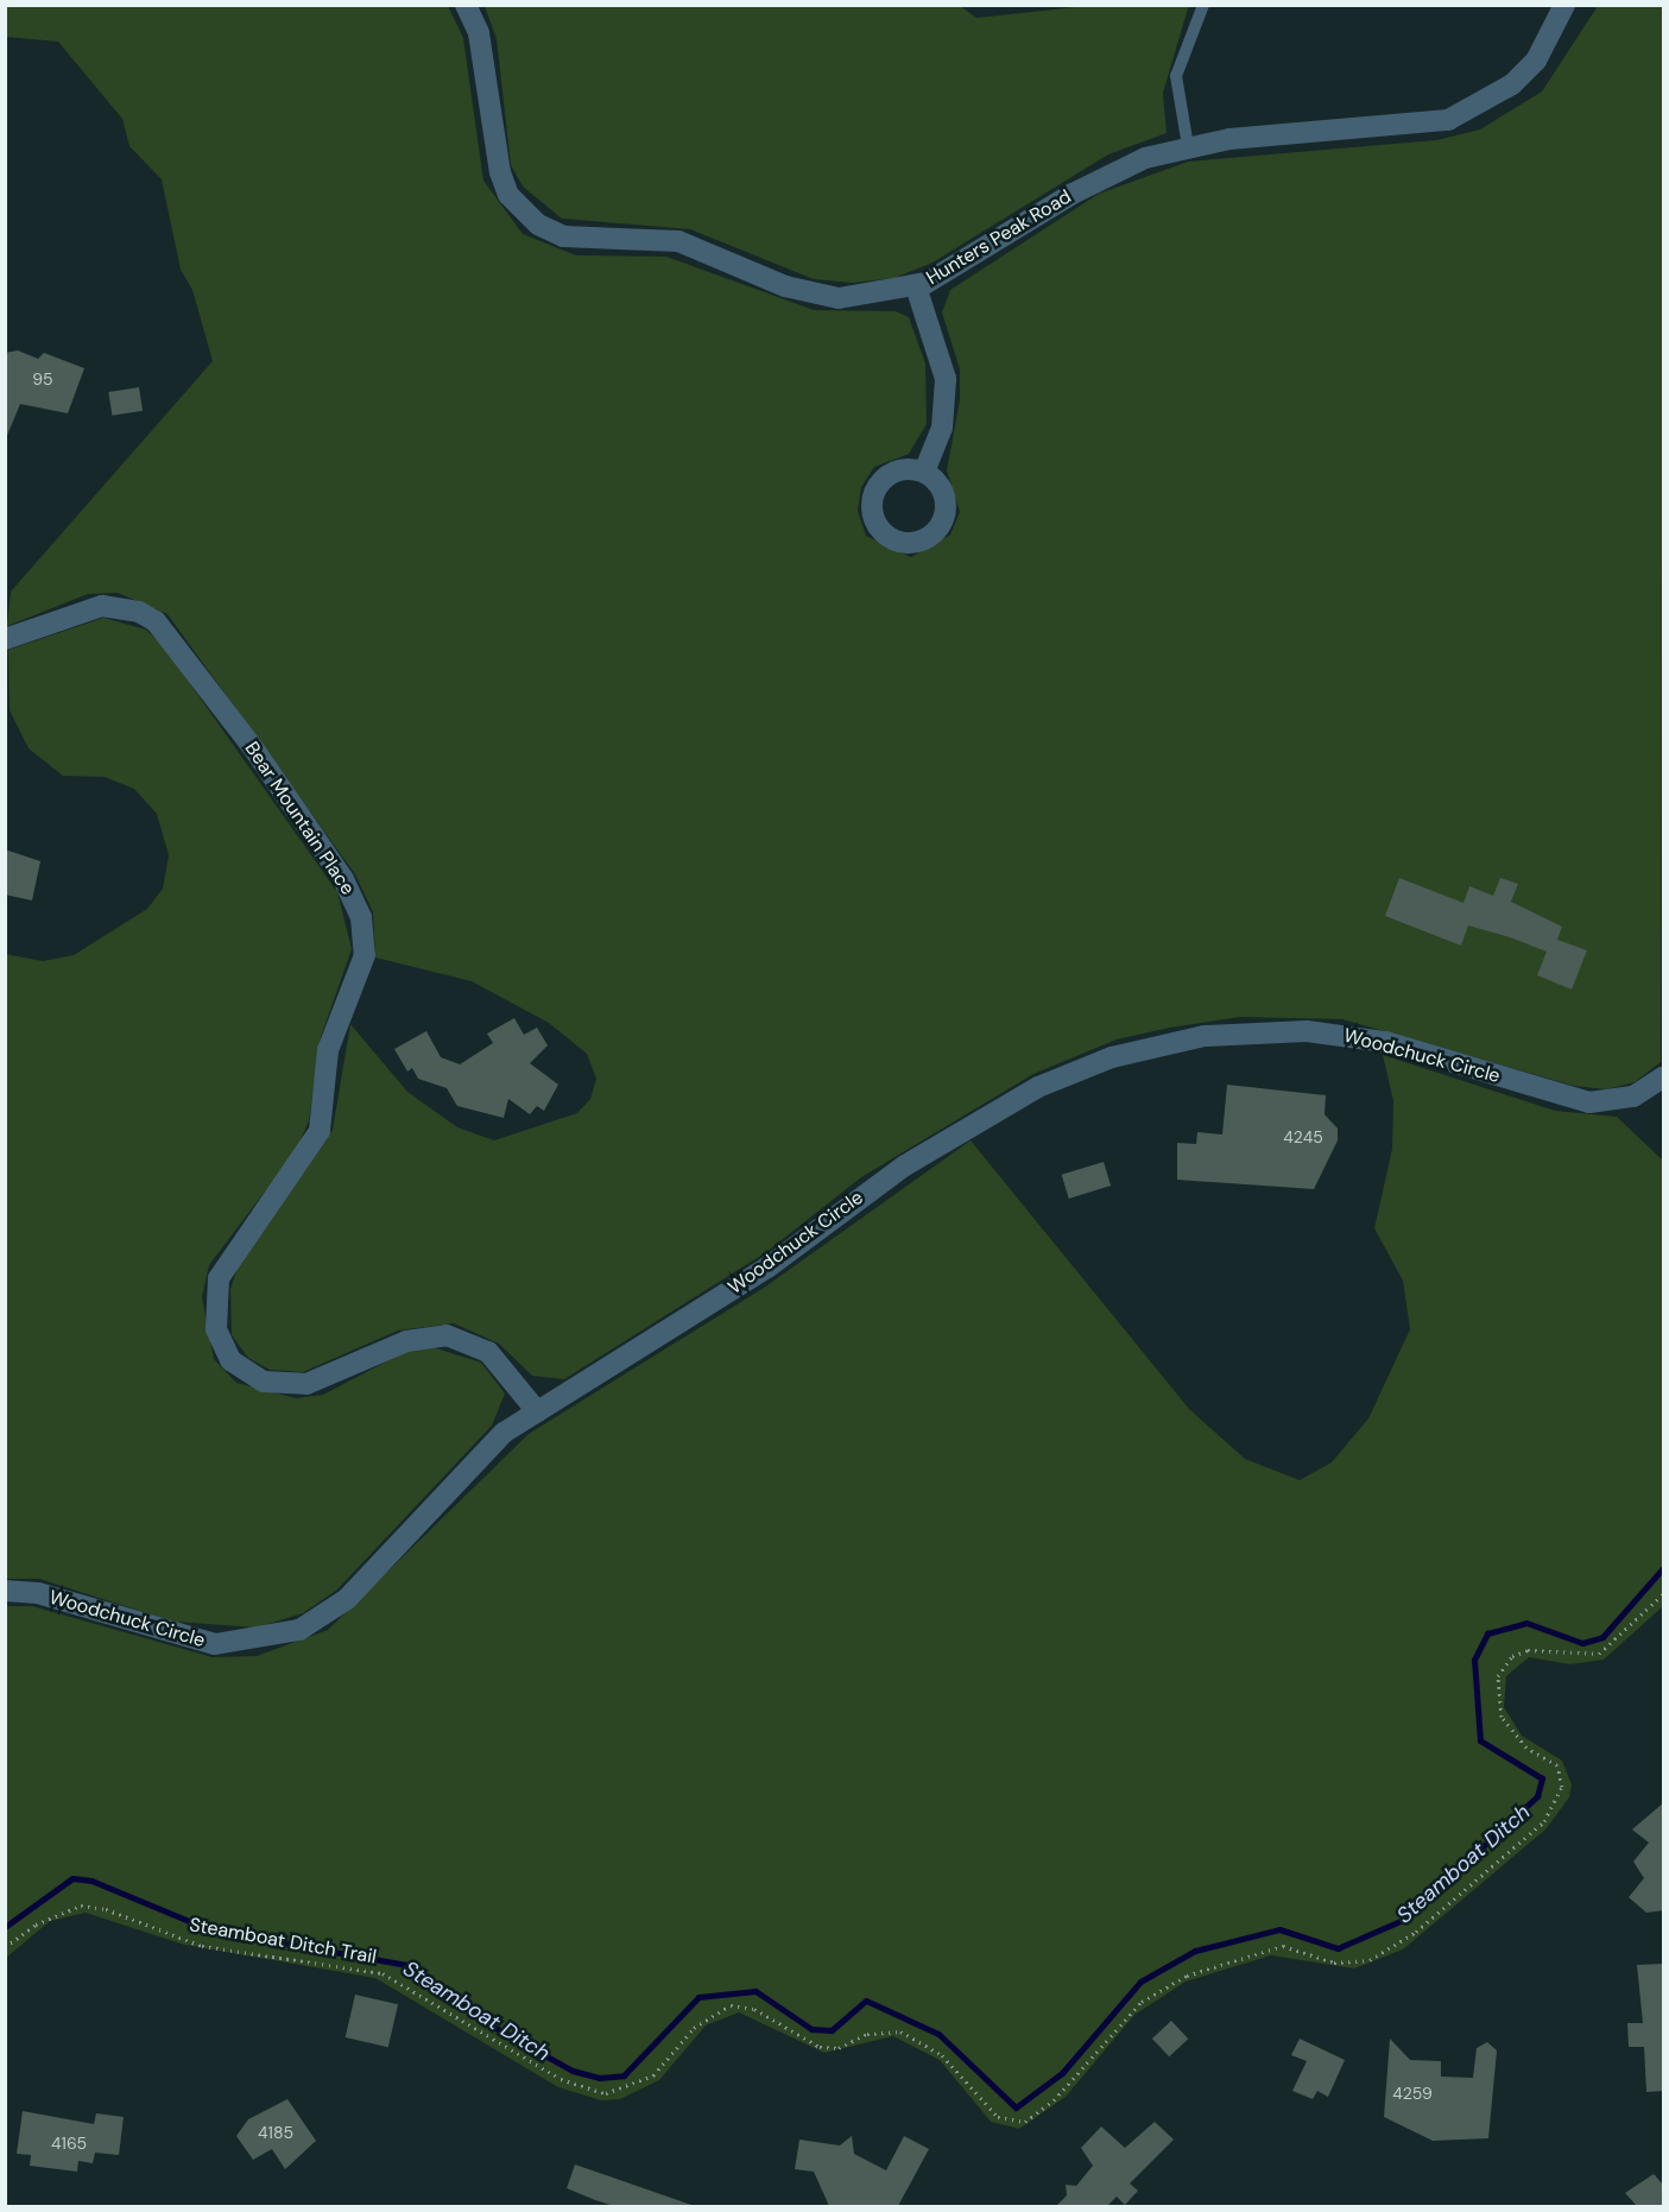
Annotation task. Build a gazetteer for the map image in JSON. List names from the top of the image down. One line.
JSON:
{"streets":{"street":["Hunters Peak Road","Bear Mountain Place","Woodchuck Circle"],"path":["Steamboat Ditch Trail"]},"crossings":[["Bear Mountain Place","Woodchuck Circle"]],"water":["Steamboat Ditch"],"house_numbers":["95","4245","4259","4185","4165"]}
